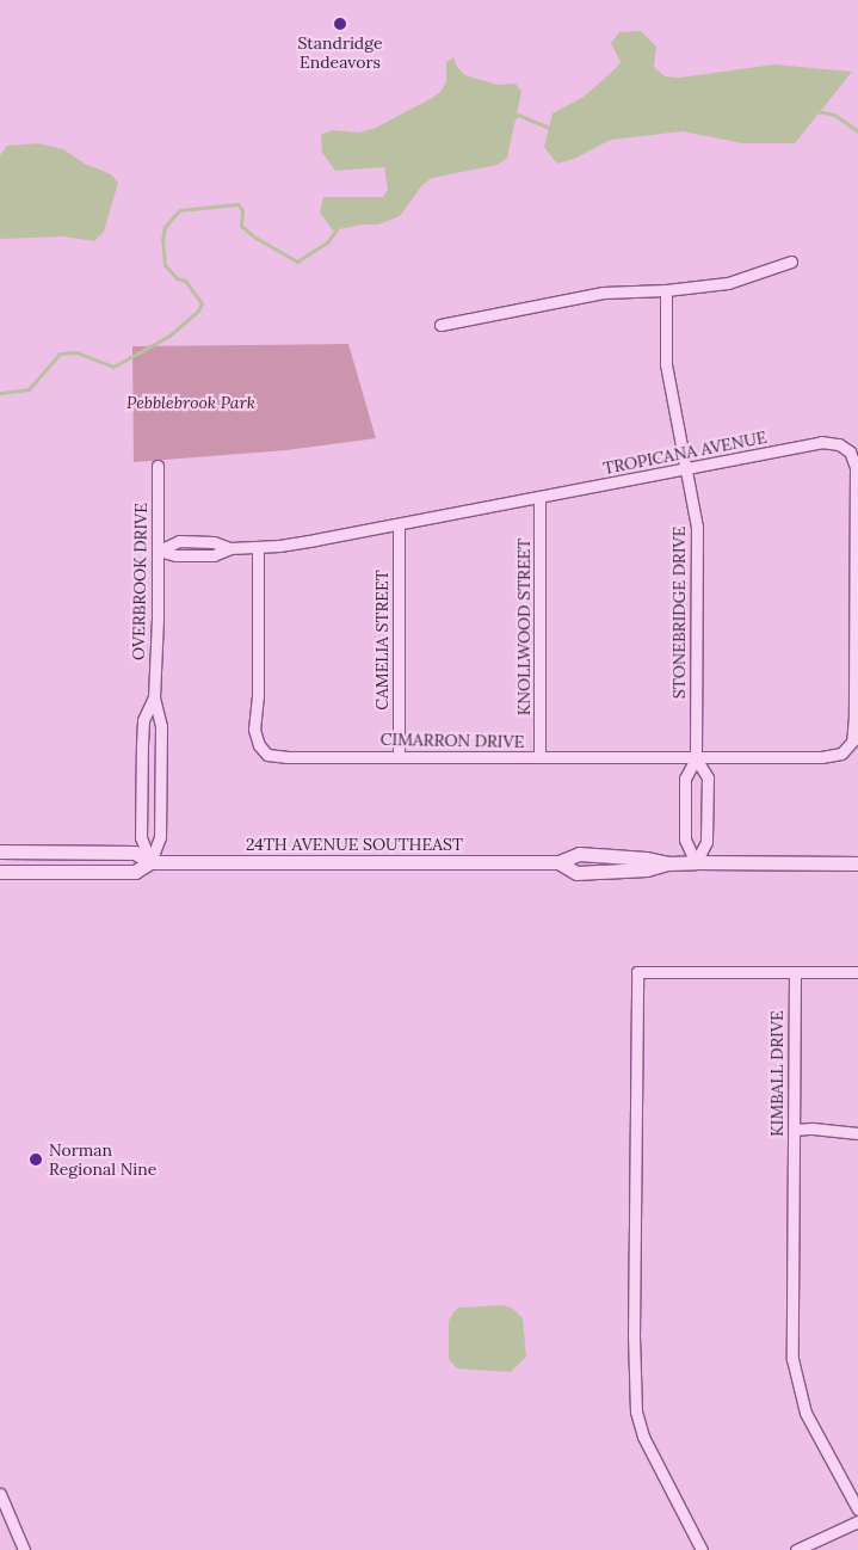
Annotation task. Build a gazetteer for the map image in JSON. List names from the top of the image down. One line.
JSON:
{"streets":{"street":["TROPICANA AVENUE","OVERBROOK DRIVE","STONEBRIDGE DRIVE","KNOLLWOOD STREET","CAMELIA STREET","CIMARRON DRIVE","24TH AVENUE SOUTHEAST","KIMBALL DRIVE"]},"crossings":[["TROPICANA AVENUE","OVERBROOK DRIVE"],["TROPICANA AVENUE","STONEBRIDGE DRIVE"],["TROPICANA AVENUE","KNOLLWOOD STREET"],["TROPICANA AVENUE","CAMELIA STREET"],["TROPICANA AVENUE","CIMARRON DRIVE"],["OVERBROOK DRIVE","24TH AVENUE SOUTHEAST"],["STONEBRIDGE DRIVE","CIMARRON DRIVE"],["STONEBRIDGE DRIVE","24TH AVENUE SOUTHEAST"],["KNOLLWOOD STREET","CIMARRON DRIVE"],["CAMELIA STREET","CIMARRON DRIVE"]],"parks":["Pebblebrook Park"],"places":["Standridge Endeavors","Norman Regional Nine"]}
